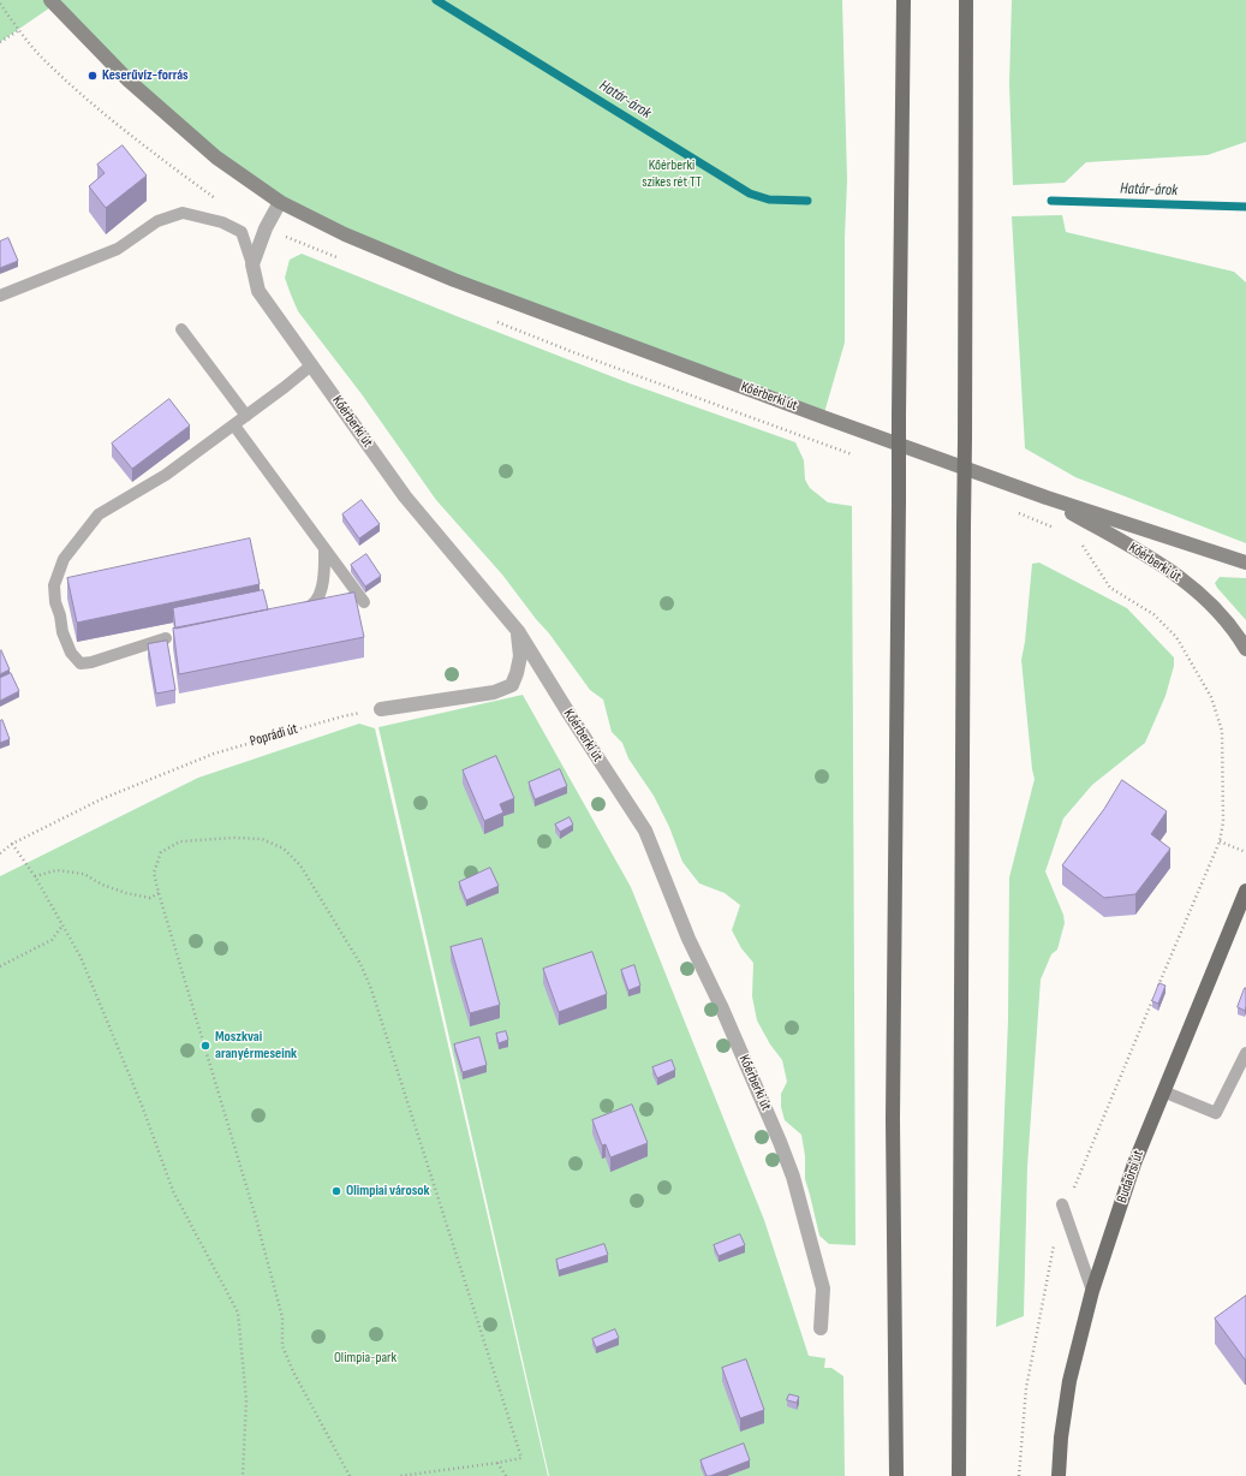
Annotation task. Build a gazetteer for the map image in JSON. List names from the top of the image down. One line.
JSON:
{"streets":{"main road":["Budaörsi út"],"street":["Kőérberki út"],"path":["Poprádi út"]},"water":["Határ-árok"],"parks":["Kőérberki szikes rét TT","Olimpia-park"],"places":["Keserűvíz-forrás","Moszkvai aranyérmeseink","Olimpiai városok"]}
